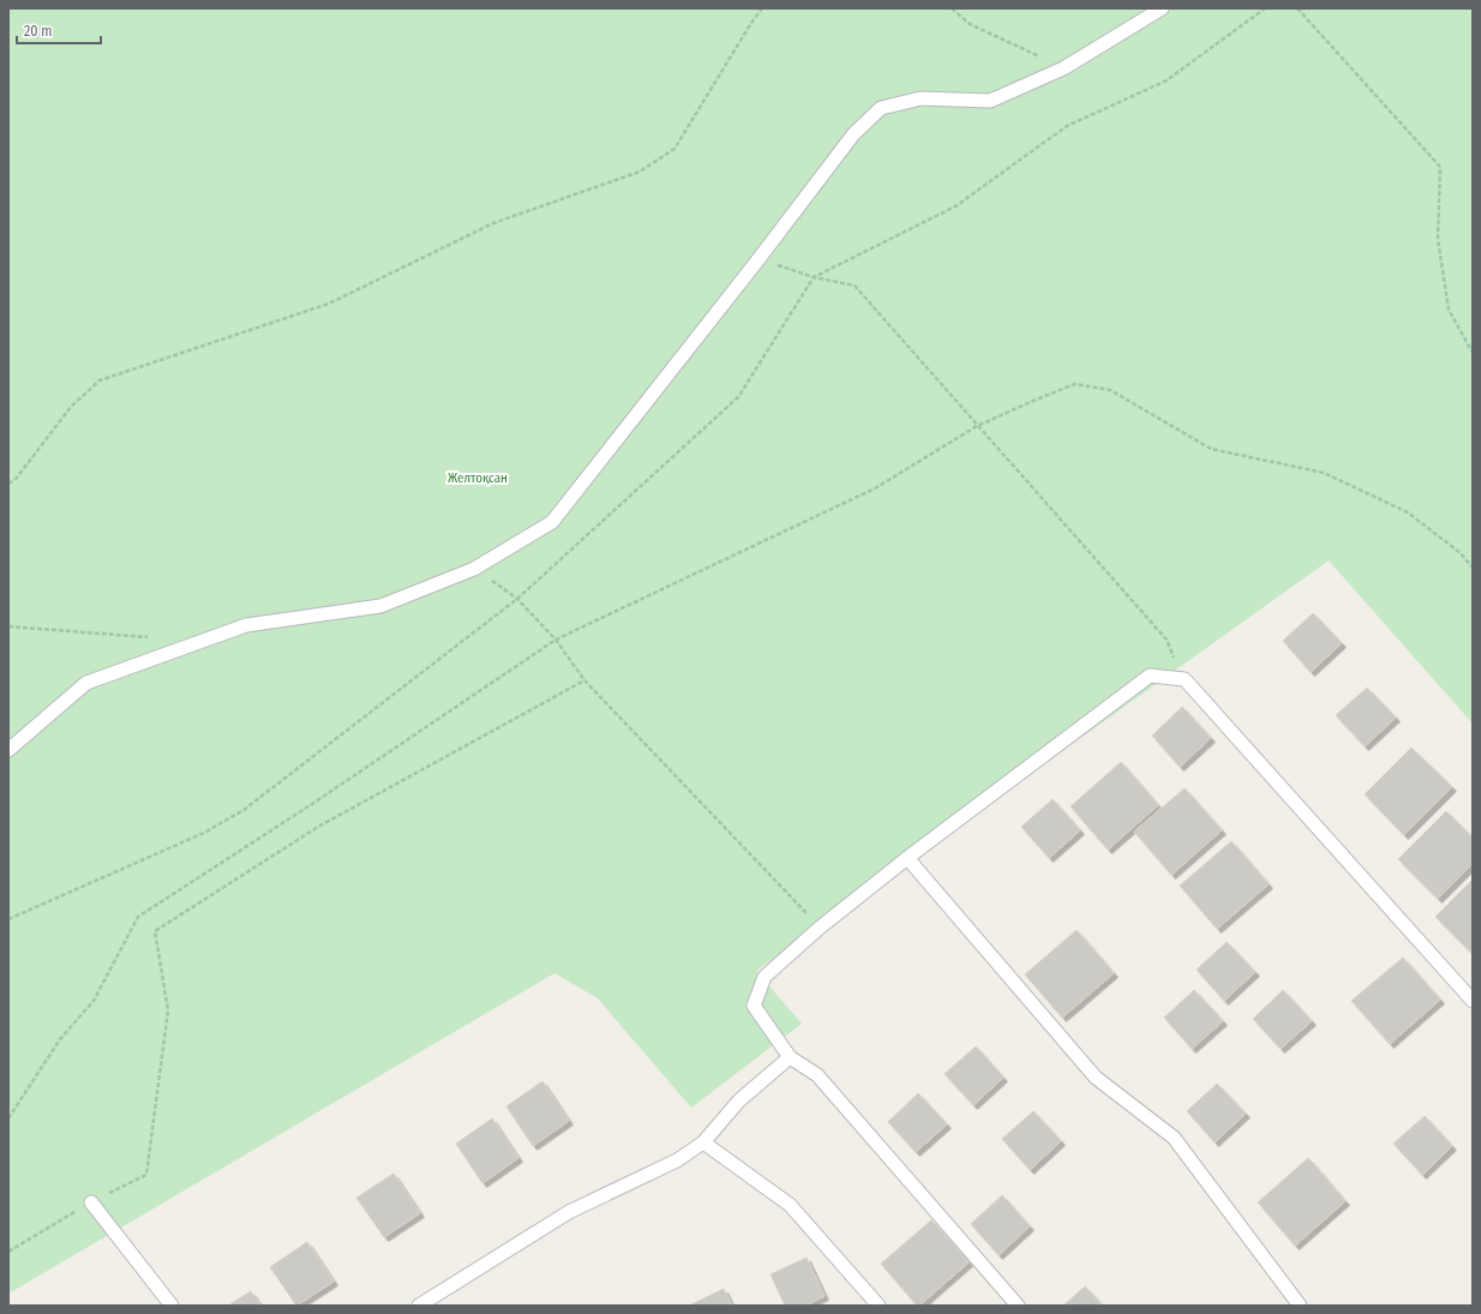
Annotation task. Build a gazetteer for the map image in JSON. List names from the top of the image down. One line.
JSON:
{"parks":["Желтоқсан"],"scale_bar":"20 m"}
